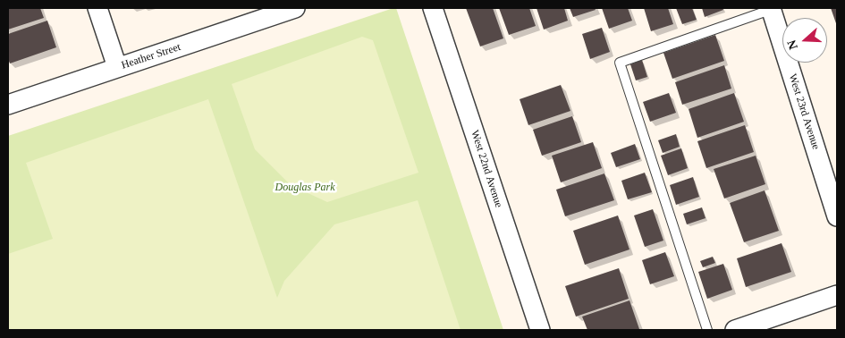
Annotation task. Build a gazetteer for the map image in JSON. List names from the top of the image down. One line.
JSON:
{"streets":{"street":["Heather Street","West 23rd Avenue","West 22nd Avenue"]},"parks":["Douglas Park"],"north":"left"}
